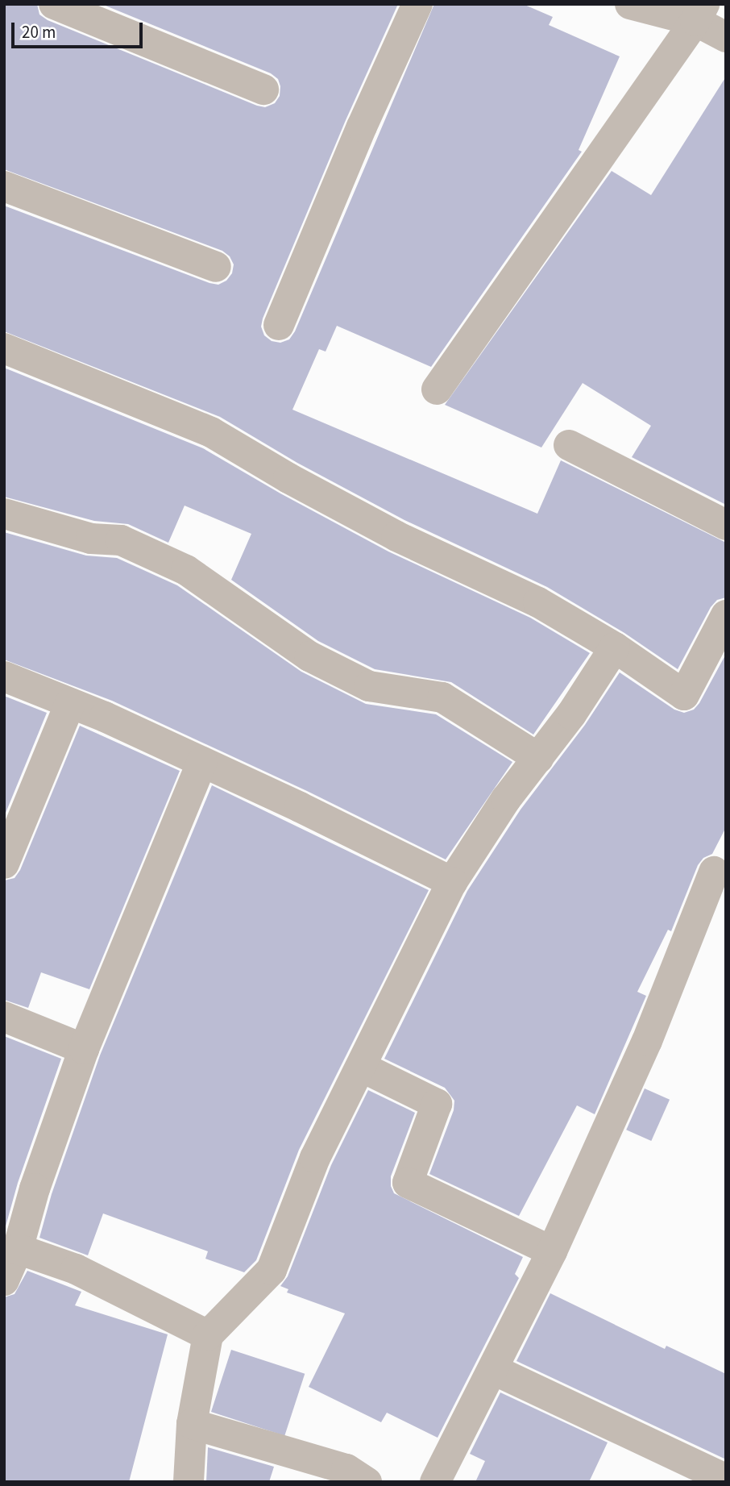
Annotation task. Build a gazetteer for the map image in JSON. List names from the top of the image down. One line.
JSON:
{"scale_bar":"20 m"}
